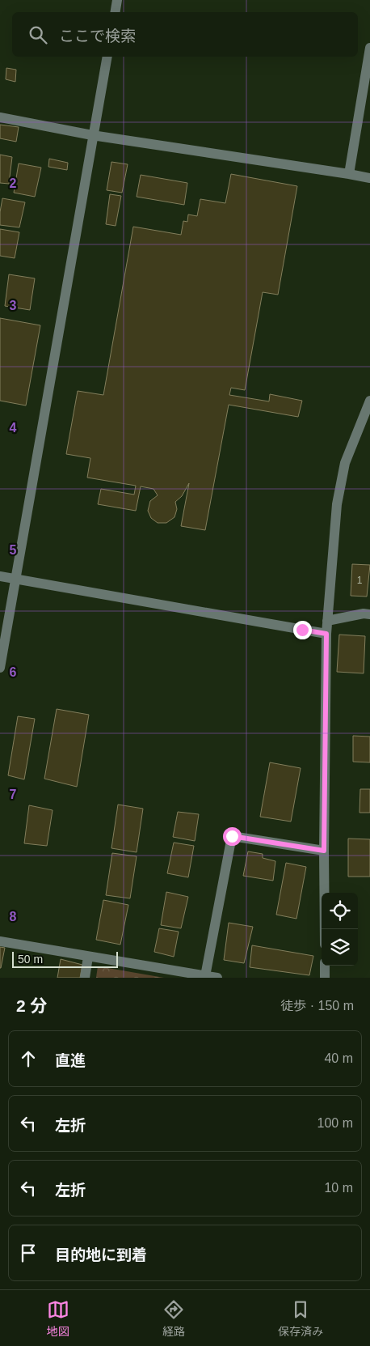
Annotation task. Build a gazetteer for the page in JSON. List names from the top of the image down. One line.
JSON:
{"house_numbers":["1"],"scale_bar":"50 m","page":{"search":"ここで検索","scale":"50 m","heading":["2 分","徒歩 · 150 m"],"list":[["直進","40 m"],["左折","100 m"],["左折","10 m"],"目的地に到着"],"nav":["地図","経路","保存済み"]},"grid":{"rows":["2","3","4","5","6","7","8"]}}
